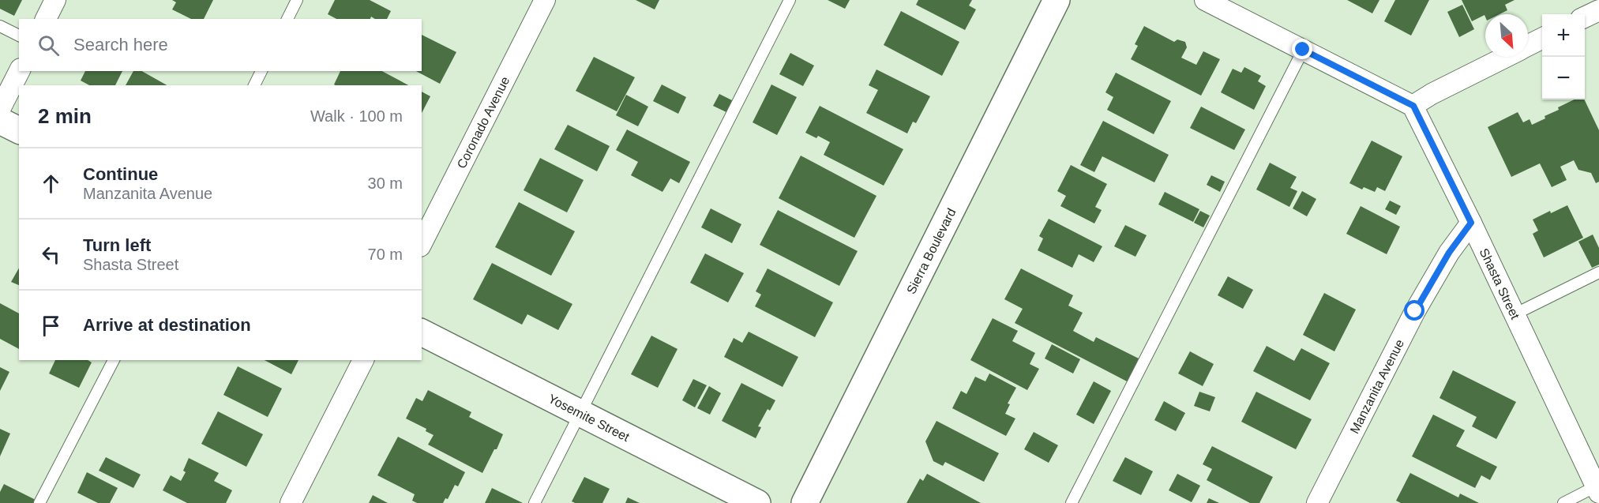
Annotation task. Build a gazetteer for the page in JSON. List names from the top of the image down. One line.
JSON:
{"streets":{"street":["Coronado Avenue","Sierra Boulevard","Shasta Street","Manzanita Avenue","Yosemite Street"]},"crossings":[["Shasta Street","Manzanita Avenue"]],"north":"bottom right","page":{"map_buttons":["+","−"],"search":"Search here","heading":["2 min","Walk · 100 m"],"list":[["Continue","Manzanita Avenue","30 m"],["Turn left","Shasta Street","70 m"],"Arrive at destination"]}}
